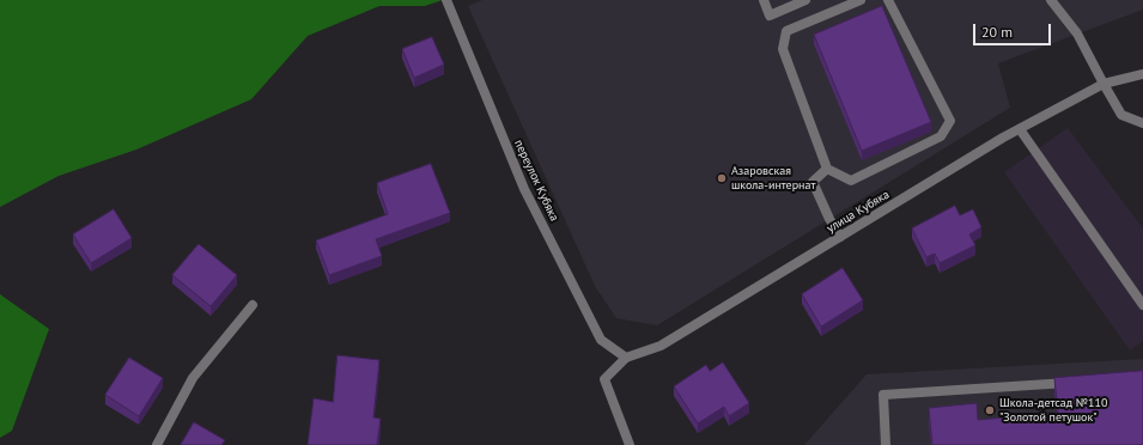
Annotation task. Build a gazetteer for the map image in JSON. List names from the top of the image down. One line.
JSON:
{"streets":{"street":["переулок Кубяка","улица Кубяка"]},"crossings":[["переулок Кубяка","улица Кубяка"]],"places":["Азаровская школа-интернат","Школа-детсад №110 \"Золотой петушок\""],"scale_bar":"20 m"}
